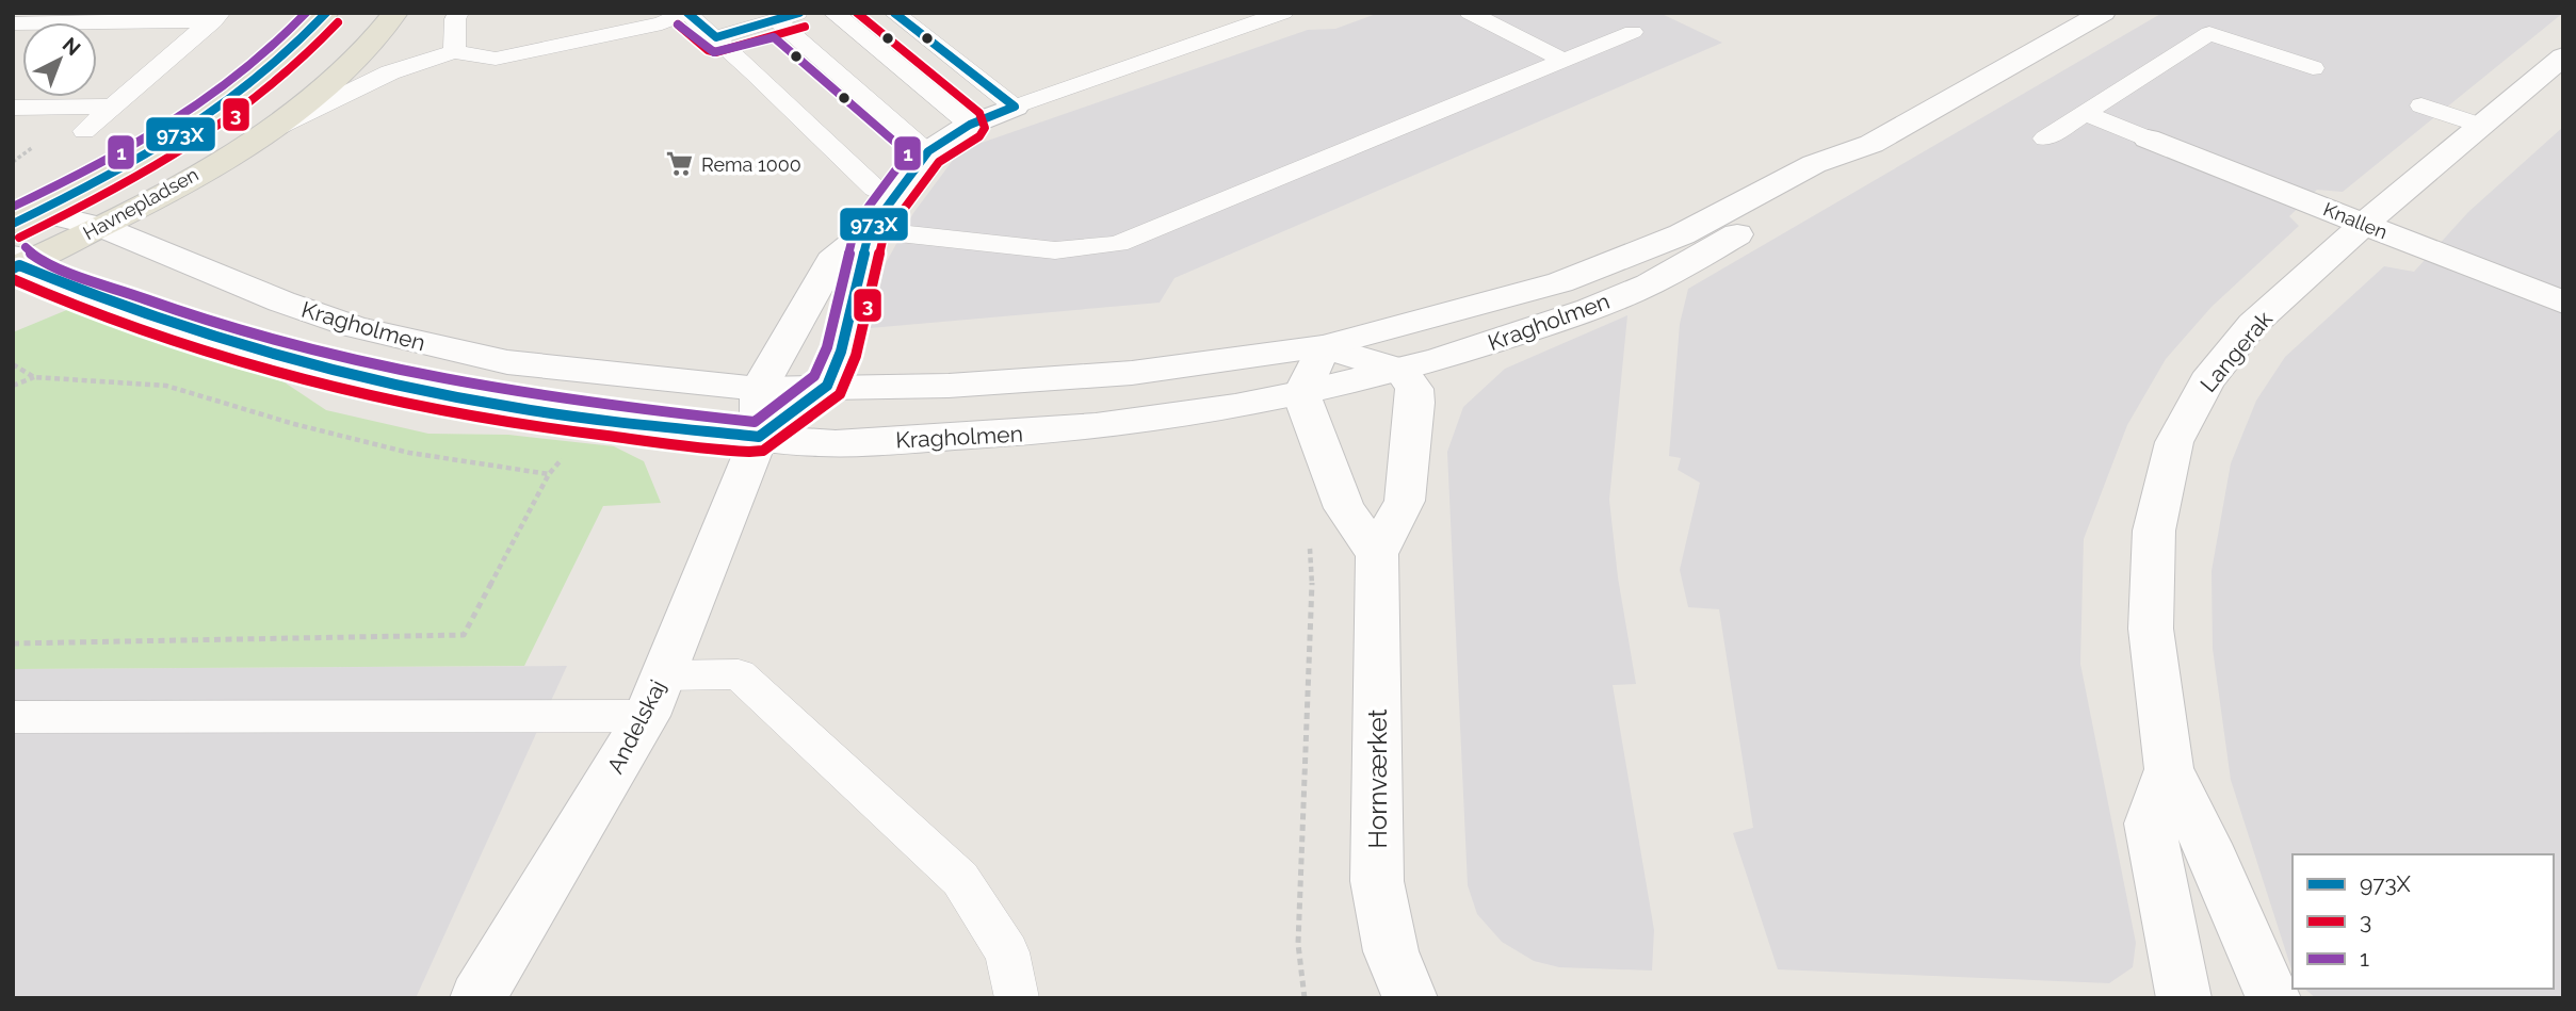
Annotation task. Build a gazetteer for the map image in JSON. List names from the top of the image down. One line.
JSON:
{"streets":{"main road":["Havnepladsen"],"street":["Knallen","Kragholmen","Langerak","Andelskaj","Hornværket"]},"crossings":[["Havnepladsen","Kragholmen"],["Knallen","Langerak"],["Kragholmen","Andelskaj"],["Kragholmen","Hornværket"]],"places":{"supermarket":["Rema 1000"]},"lines":["transit line 973X","transit line 3","transit line 1"],"legend":["973X","3","1"],"north":"top right"}
